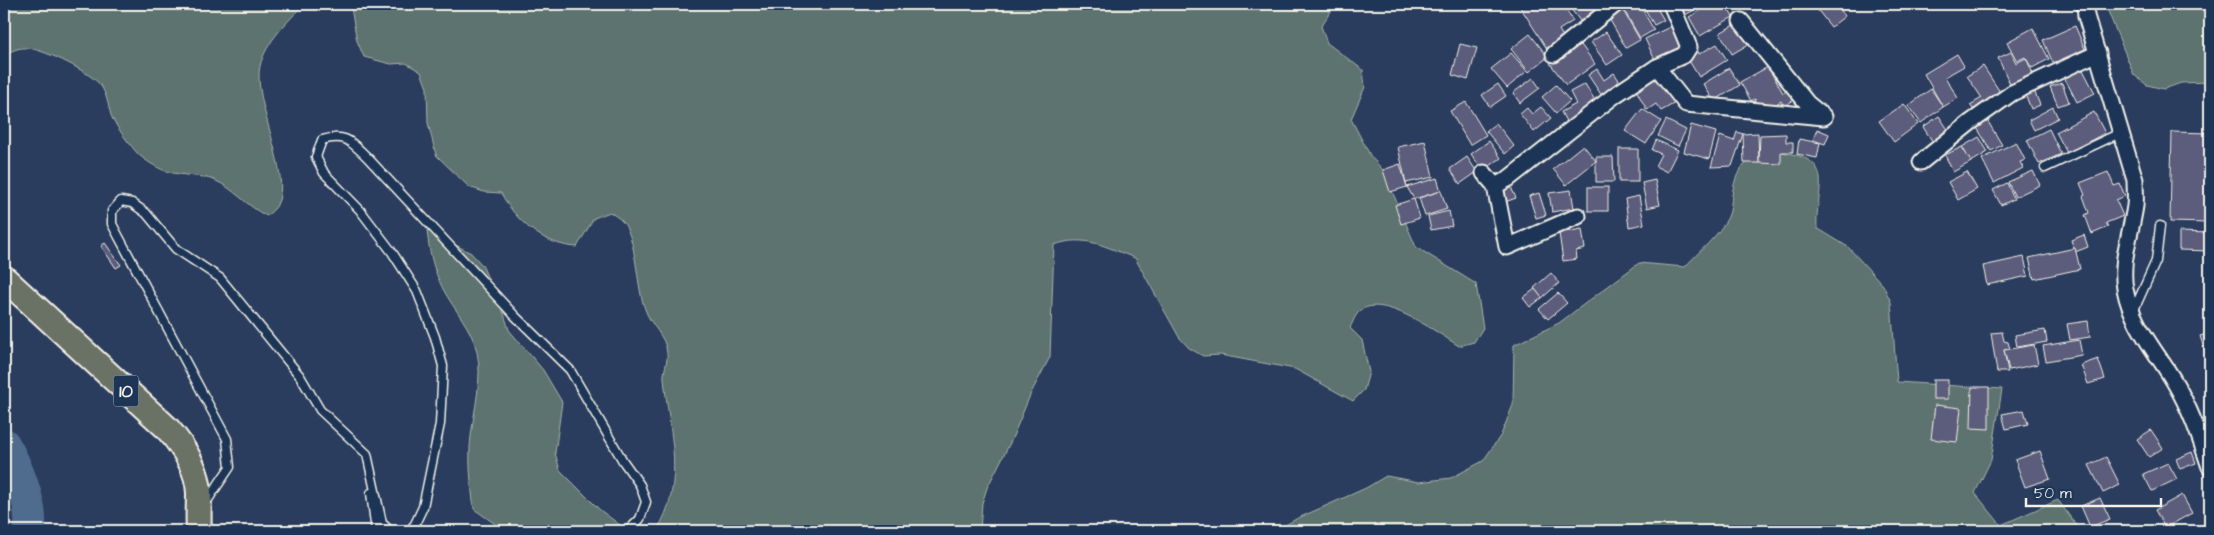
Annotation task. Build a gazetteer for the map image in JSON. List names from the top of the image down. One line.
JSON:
{"streets":{"highway":["10"]},"scale_bar":"50 m"}
